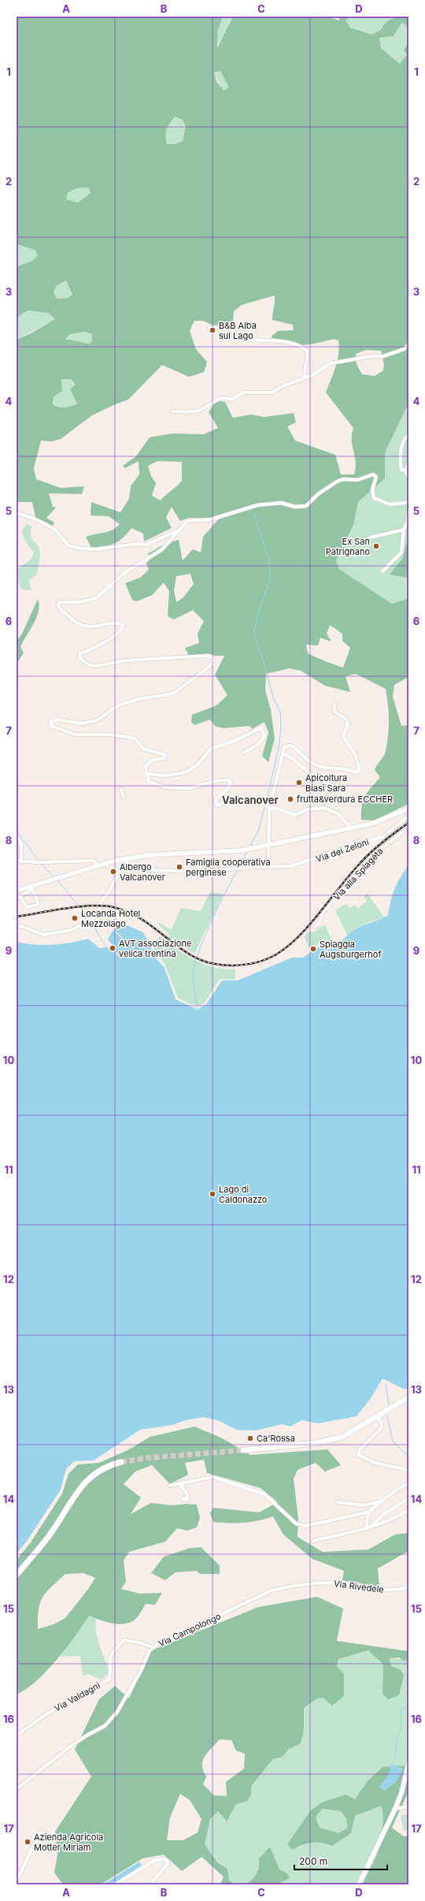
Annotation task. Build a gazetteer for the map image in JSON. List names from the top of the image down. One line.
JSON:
{"streets":{"street":["Via dei Zeloni","Via alla Spiagéta","Via Rivedele","Via Campolongo","Via Valdagni"]},"crossings":[["Via Rivedele","Via Campolongo"],["Via Campolongo","Via Valdagni"]],"districts":["Valcanover"],"places":["B&B Alba sul Lago","Ex San Patrignano","Apicoltura Biasi Sara","frutta&verdura ECCHER","Famiglia cooperativa perginese","Albergo Valcanover","Locanda Hotel Mezzolago","AVT associazione velica trentina","Spiaggia Augsburgerhof","Lago di Caldonazzo","Ca'Rossa","Azienda Agricola Motter Miriam"],"scale_bar":"200 m","grid":{"columns":["A","B","C","D"],"rows":["1","2","3","4","5","6","7","8","9","10","11","12","13","14","15","16","17"]}}
